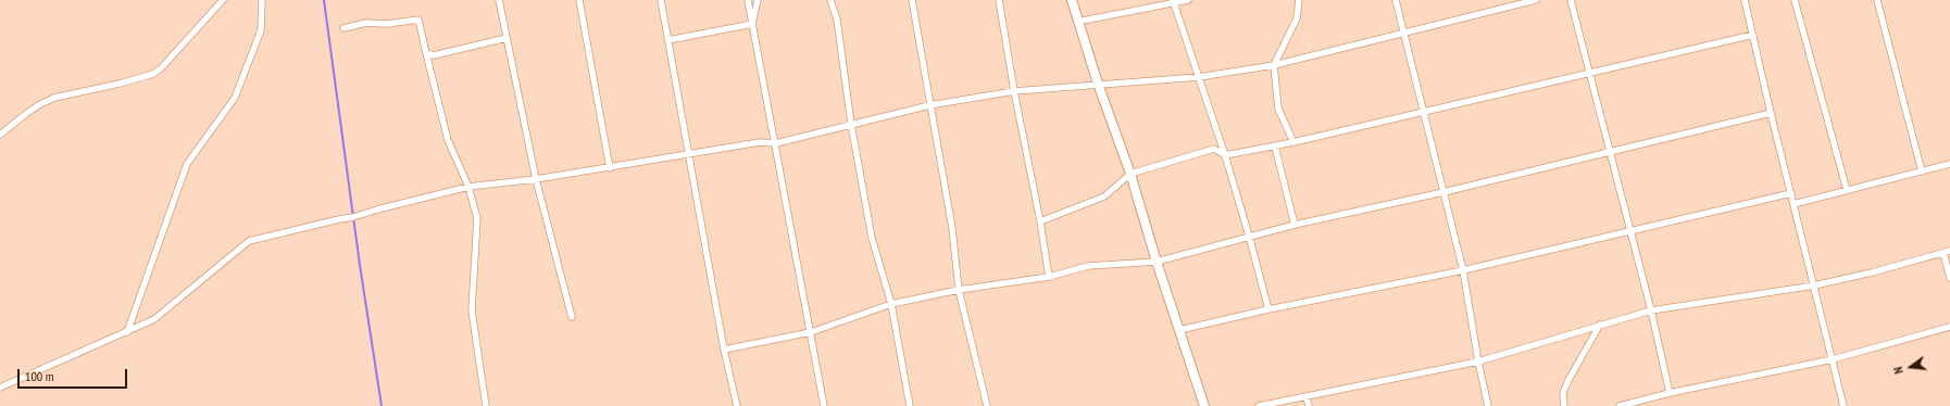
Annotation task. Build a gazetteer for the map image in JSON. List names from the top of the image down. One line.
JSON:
{"scale_bar":"100 m","north":"left"}
